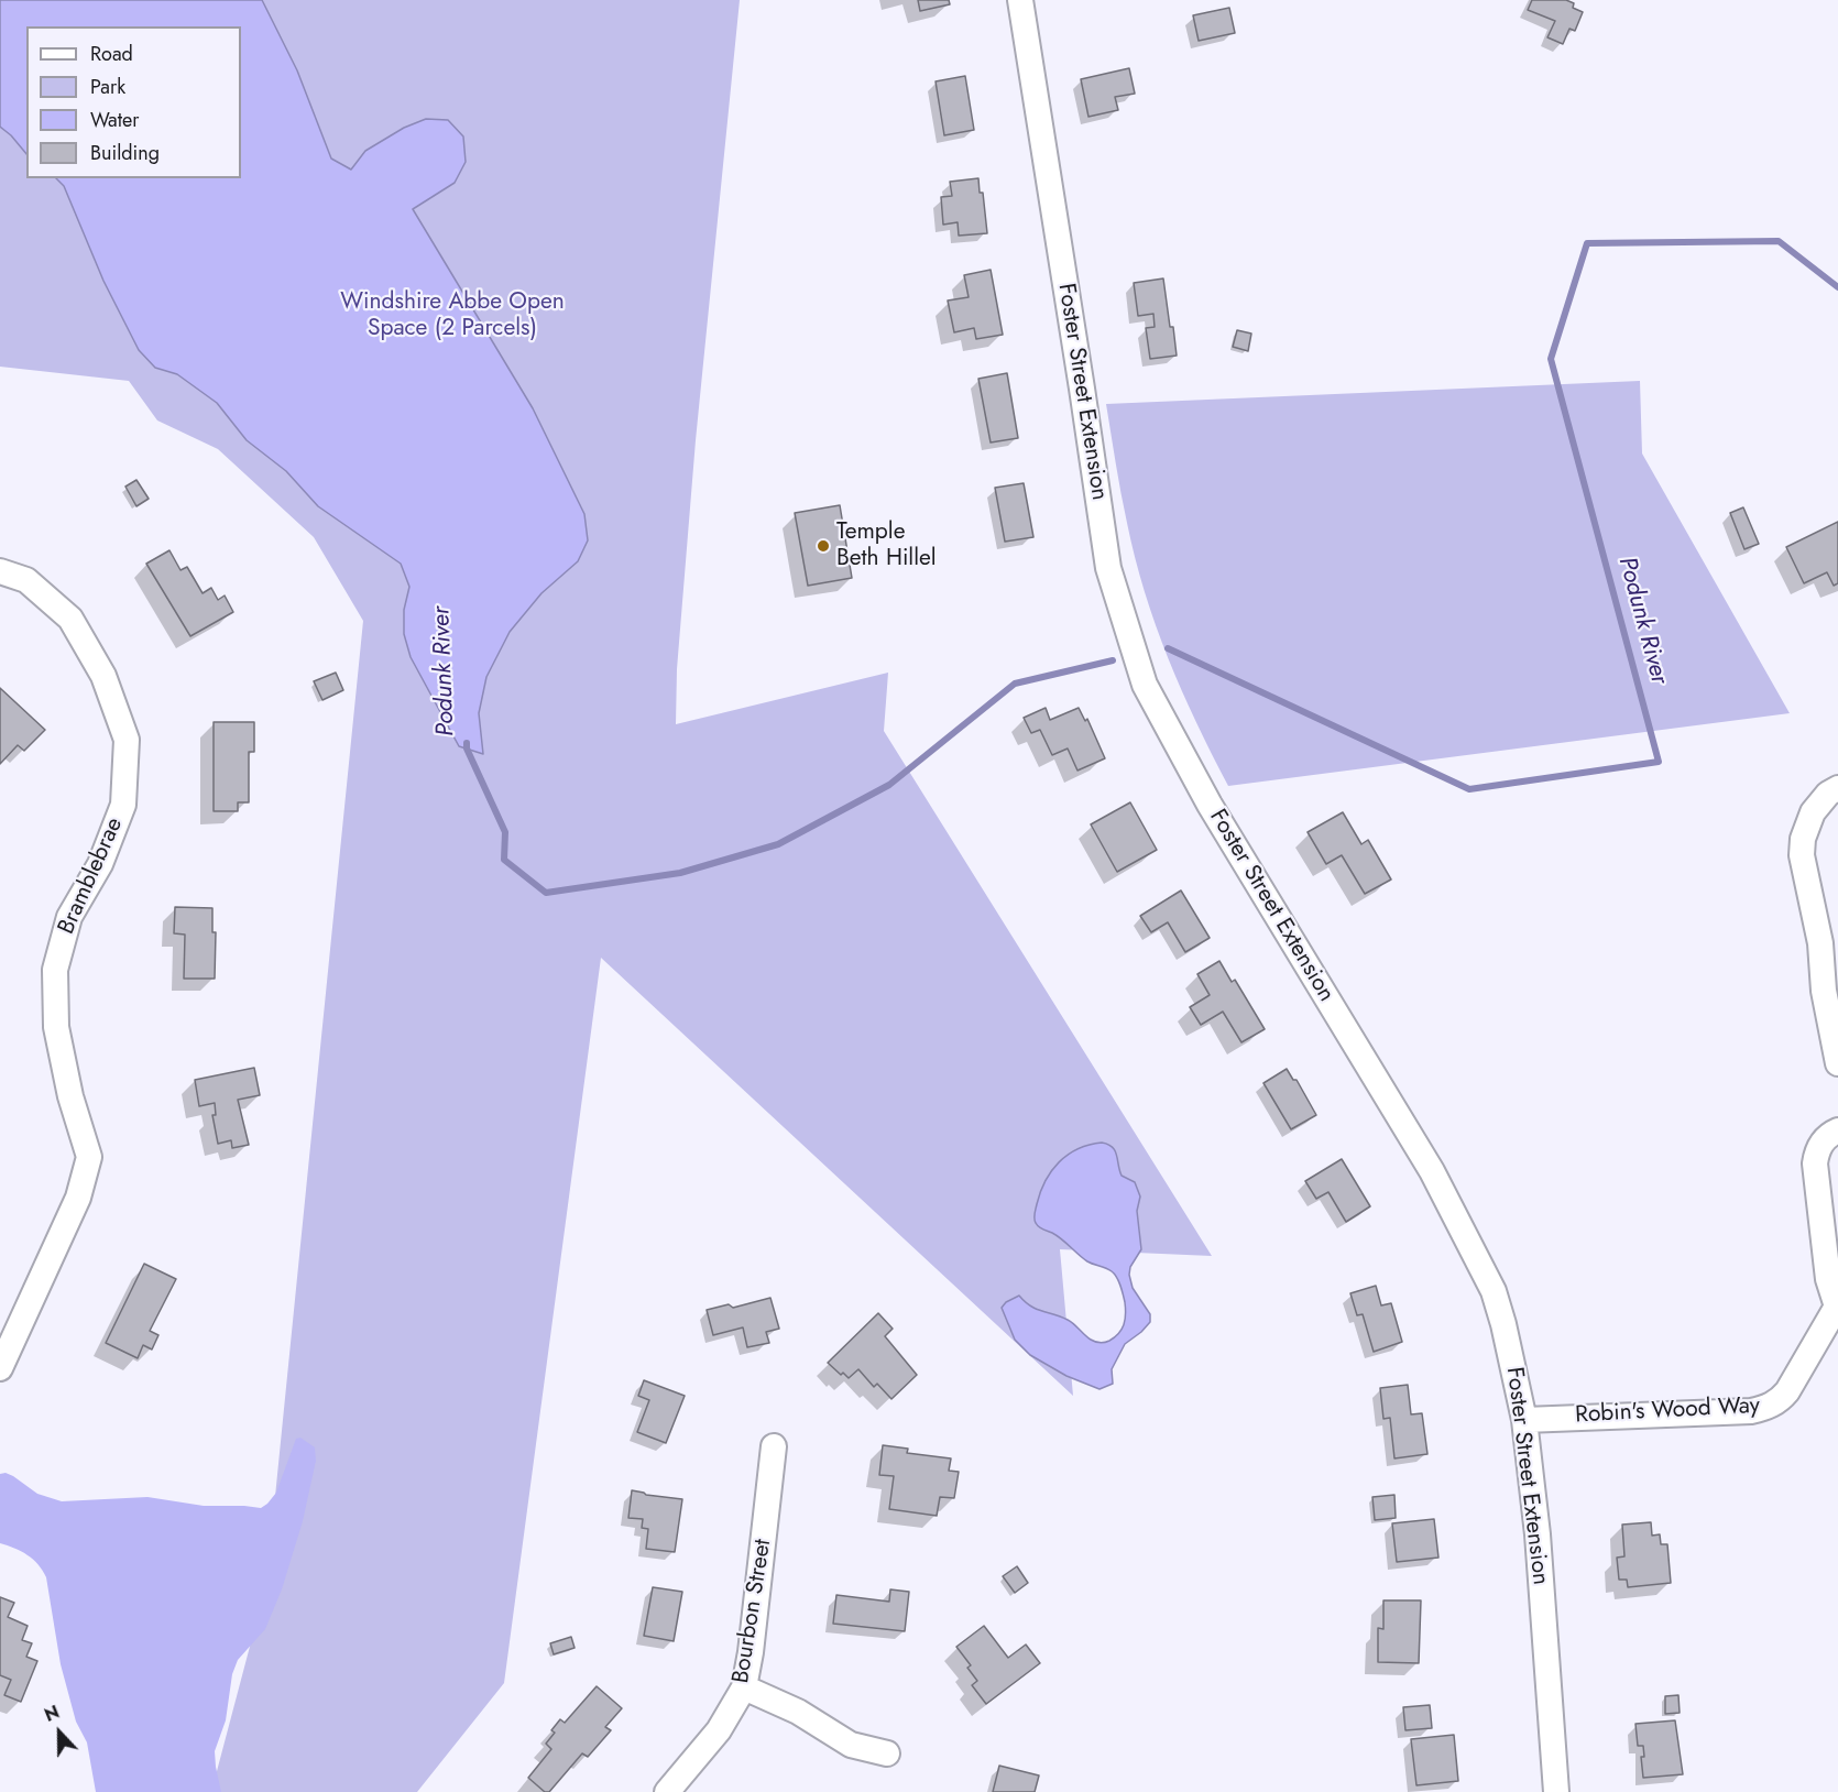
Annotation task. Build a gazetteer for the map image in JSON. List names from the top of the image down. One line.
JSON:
{"streets":{"street":["Foster Street Extension","Bramblebrae","Robin's Wood Way","Bourbon Street"]},"crossings":[["Foster Street Extension","Robin's Wood Way"]],"water":["Podunk River"],"parks":["Windshire Abbe Open Space (2 Parcels)"],"places":["Temple Beth Hillel"],"legend":["Road","Park","Water","Building"],"north":"top"}
